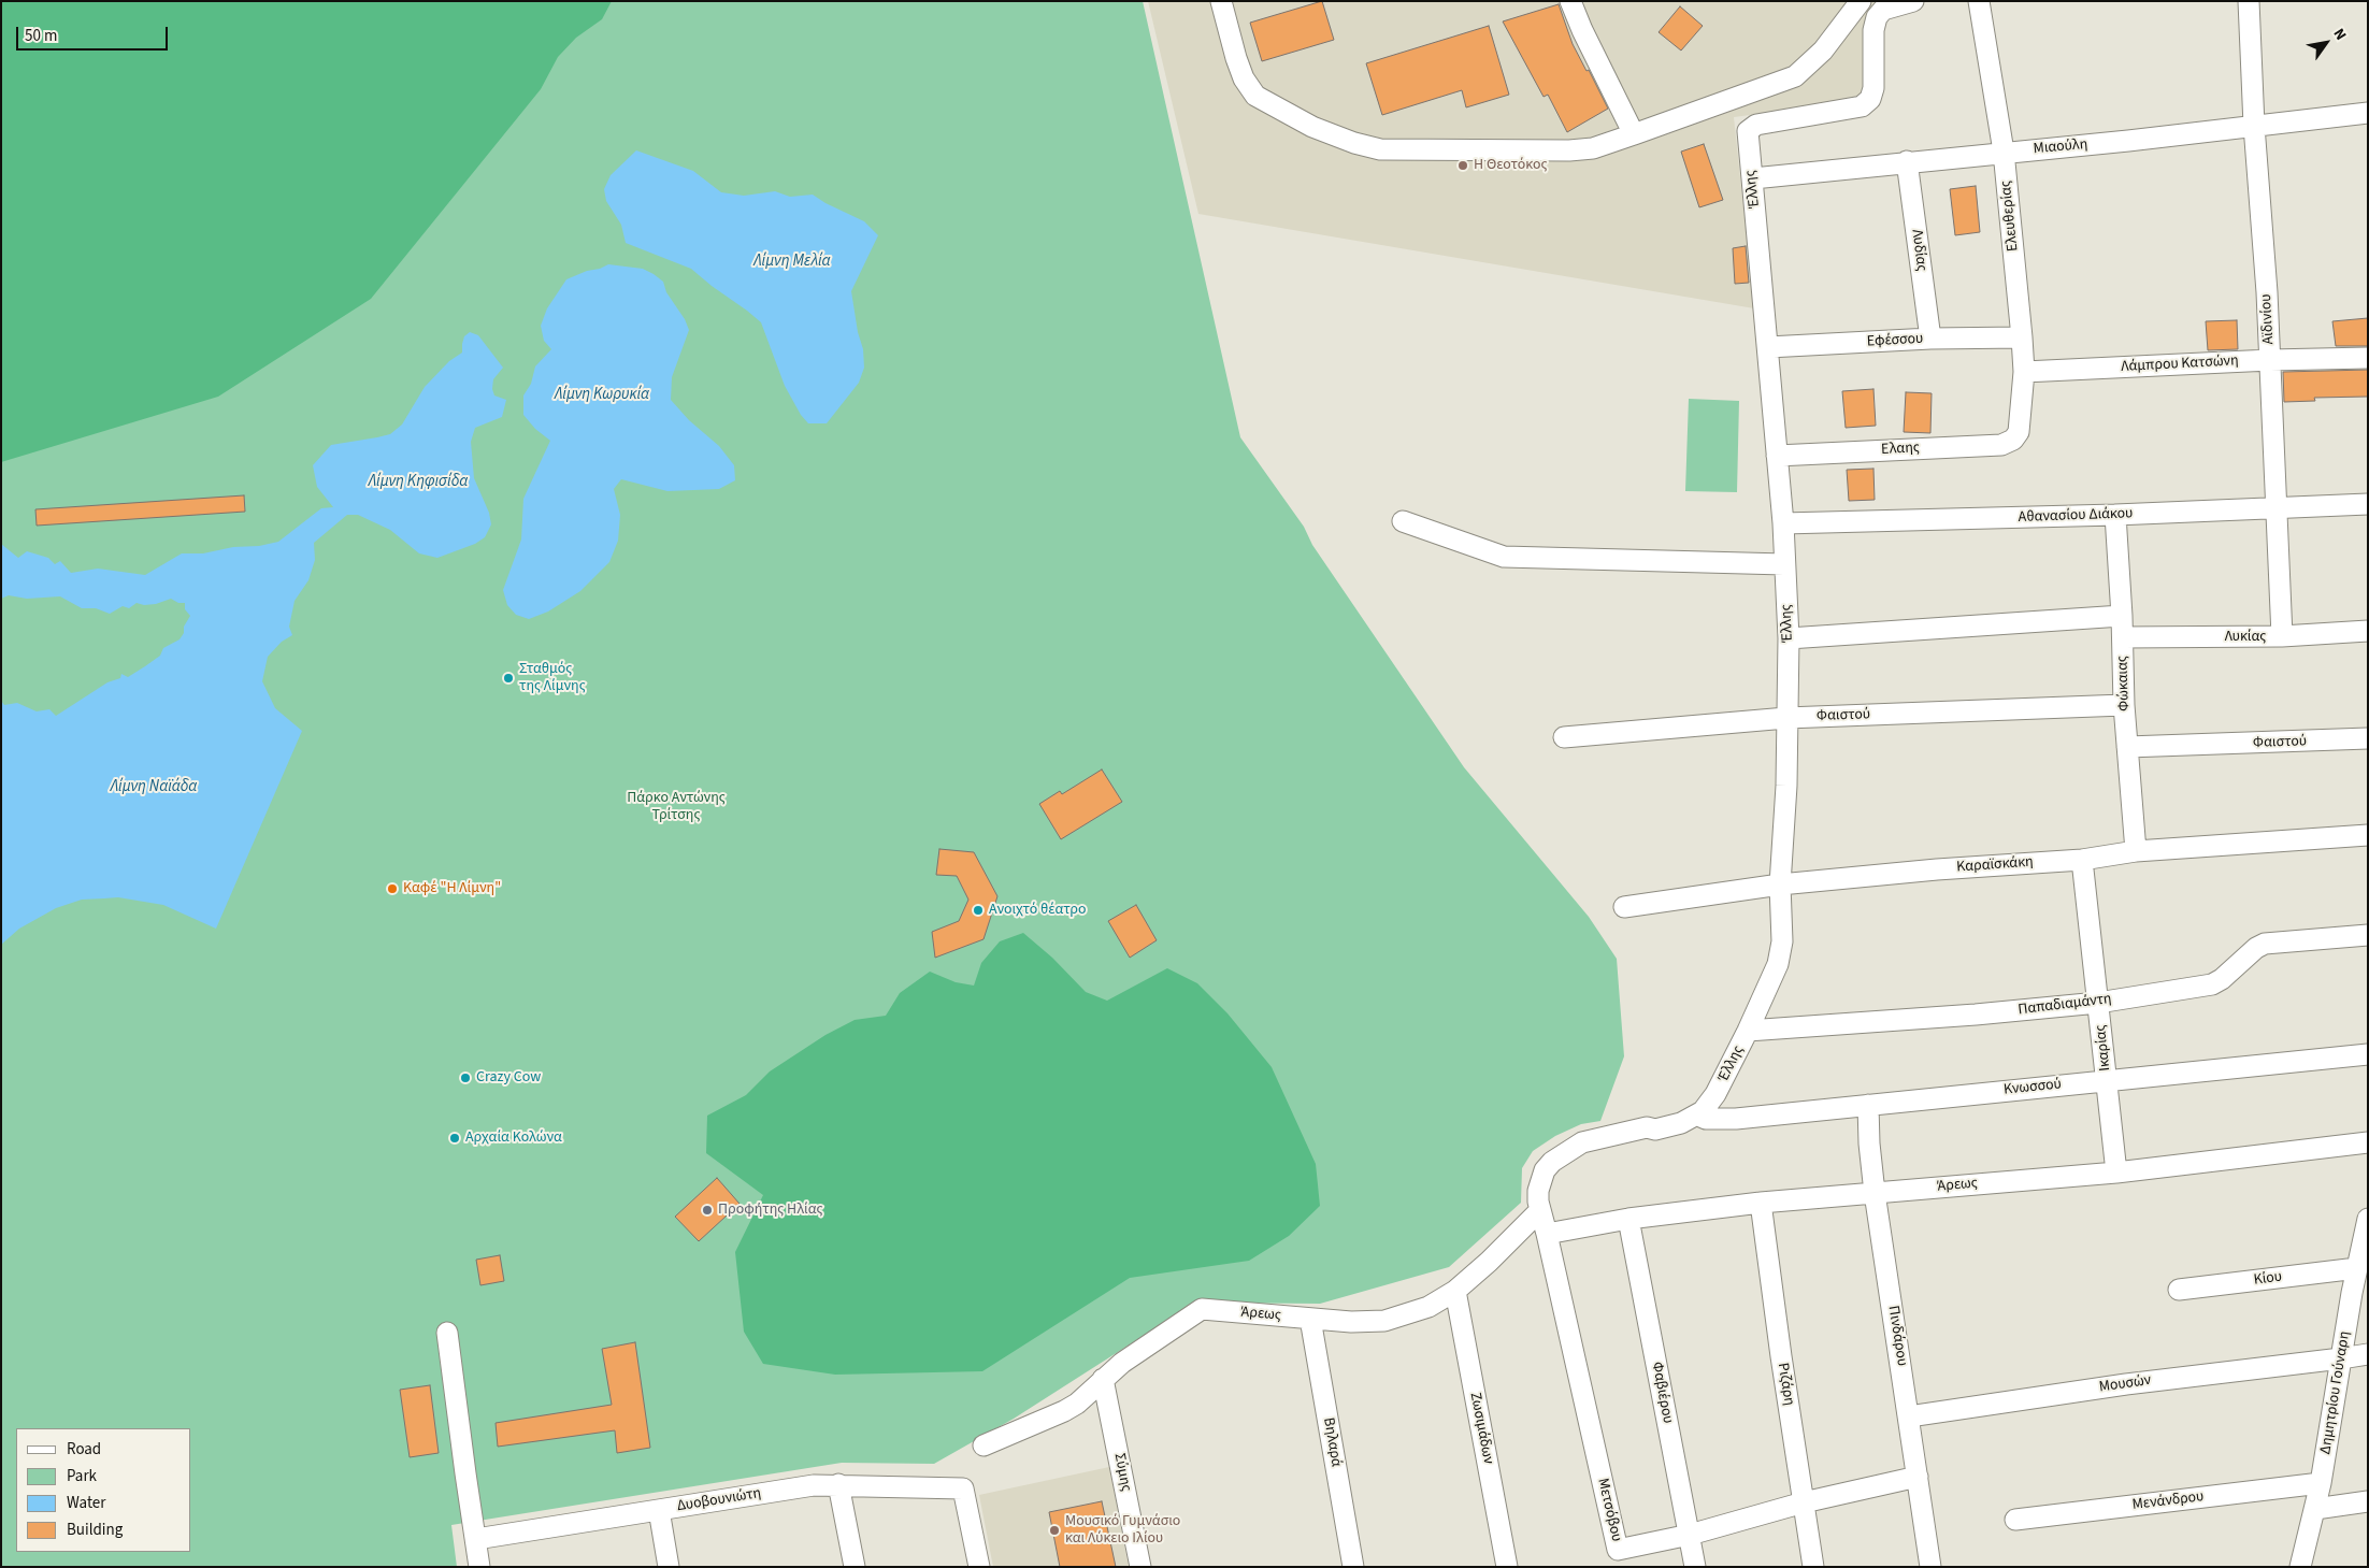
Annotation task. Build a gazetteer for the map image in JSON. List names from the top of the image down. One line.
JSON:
{"streets":{"street":["Μιαούλη","Έλλης","Ελευθερίας","Λυδίας","Αϊδινίου","Εφέσσου","Λάμπρου Κατσώνη","Ελαης","Αθανασίου Διάκου","Λυκίας","Φώκαιας","Φαιστού","Καραϊσκάκη","Παπαδιαμάντη","Ικαρίας","Κνωσσού","Άρεως","Κίου","Πινδάρου","Ριζάρη","Μουσών","Φαβιέρου","Δημητρίου Γούναρη","Ζωσιμάδων","Βηλαρά","Σύμης","Δυοβουνιώτη","Μενάνδρου","Μετσόβου"]},"crossings":[["Μιαούλη","Έλλης"],["Μιαούλη","Ελευθερίας"],["Μιαούλη","Λυδίας"],["Μιαούλη","Αϊδινίου"],["Έλλης","Εφέσσου"],["Έλλης","Ελαης"],["Έλλης","Αθανασίου Διάκου"],["Έλλης","Φαιστού"],["Έλλης","Καραϊσκάκη"],["Έλλης","Παπαδιαμάντη"],["Έλλης","Κνωσσού"],["Ελευθερίας","Εφέσσου"],["Ελευθερίας","Λάμπρου Κατσώνη"],["Ελευθερίας","Ελαης"],["Λυδίας","Εφέσσου"],["Αϊδινίου","Λάμπρου Κατσώνη"],["Αϊδινίου","Αθανασίου Διάκου"],["Αϊδινίου","Λυκίας"],["Αθανασίου Διάκου","Φώκαιας"],["Λυκίας","Φώκαιας"],["Φώκαιας","Φαιστού"],["Φώκαιας","Καραϊσκάκη"],["Καραϊσκάκη","Ικαρίας"],["Παπαδιαμάντη","Ικαρίας"],["Ικαρίας","Κνωσσού"],["Ικαρίας","Άρεως"],["Κνωσσού","Πινδάρου"],["Άρεως","Πινδάρου"],["Άρεως","Ριζάρη"],["Άρεως","Φαβιέρου"],["Άρεως","Ζωσιμάδων"],["Άρεως","Βηλαρά"],["Άρεως","Σύμης"],["Άρεως","Μετσόβου"],["Κίου","Δημητρίου Γούναρη"],["Πινδάρου","Μουσών"],["Πινδάρου","Μετσόβου"],["Ριζάρη","Μετσόβου"],["Μουσών","Δημητρίου Γούναρη"],["Φαβιέρου","Μετσόβου"],["Δημητρίου Γούναρη","Μενάνδρου"]],"water":["Λίμνη Μελία","Λίμνη Κωρυκία","Λίμνη Κηφισίδα","Λίμνη Ναϊάδα"],"parks":["Πάρκο Αντώνης Τρίτσης"],"places":["Η Θεοτόκος","Σταθμός της Λίμνης","Καφέ \"Η Λίμνη\"","Ανοιχτό θέατρο","Crazy Cow","Αρχαία Κολώνα","Προφήτης Ηλίας","Μουσικό Γυμνάσιο και Λύκειο Ιλίου"],"legend":["Road","Park","Water","Building"],"scale_bar":"50 m","north":"top right"}
